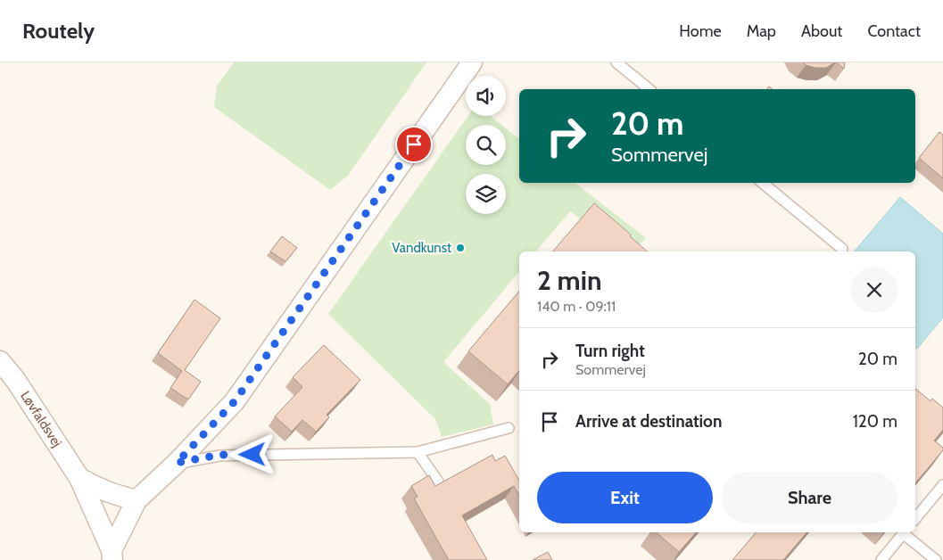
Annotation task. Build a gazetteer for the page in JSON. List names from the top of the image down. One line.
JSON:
{"streets":{"street":["Løvfaldsvej"]},"places":["Vandkunst"],"page":{"header":"Routely","nav":["Home","Map","About","Contact"],"turn":["20 m","Sommervej"],"heading":["2 min","140 m · 09:11"],"list":[{"name":"Turn right","note":"Sommervej","value":"20 m"},{"name":"Arrive at destination","value":"120 m"}],"buttons":["Exit","Share"]}}
